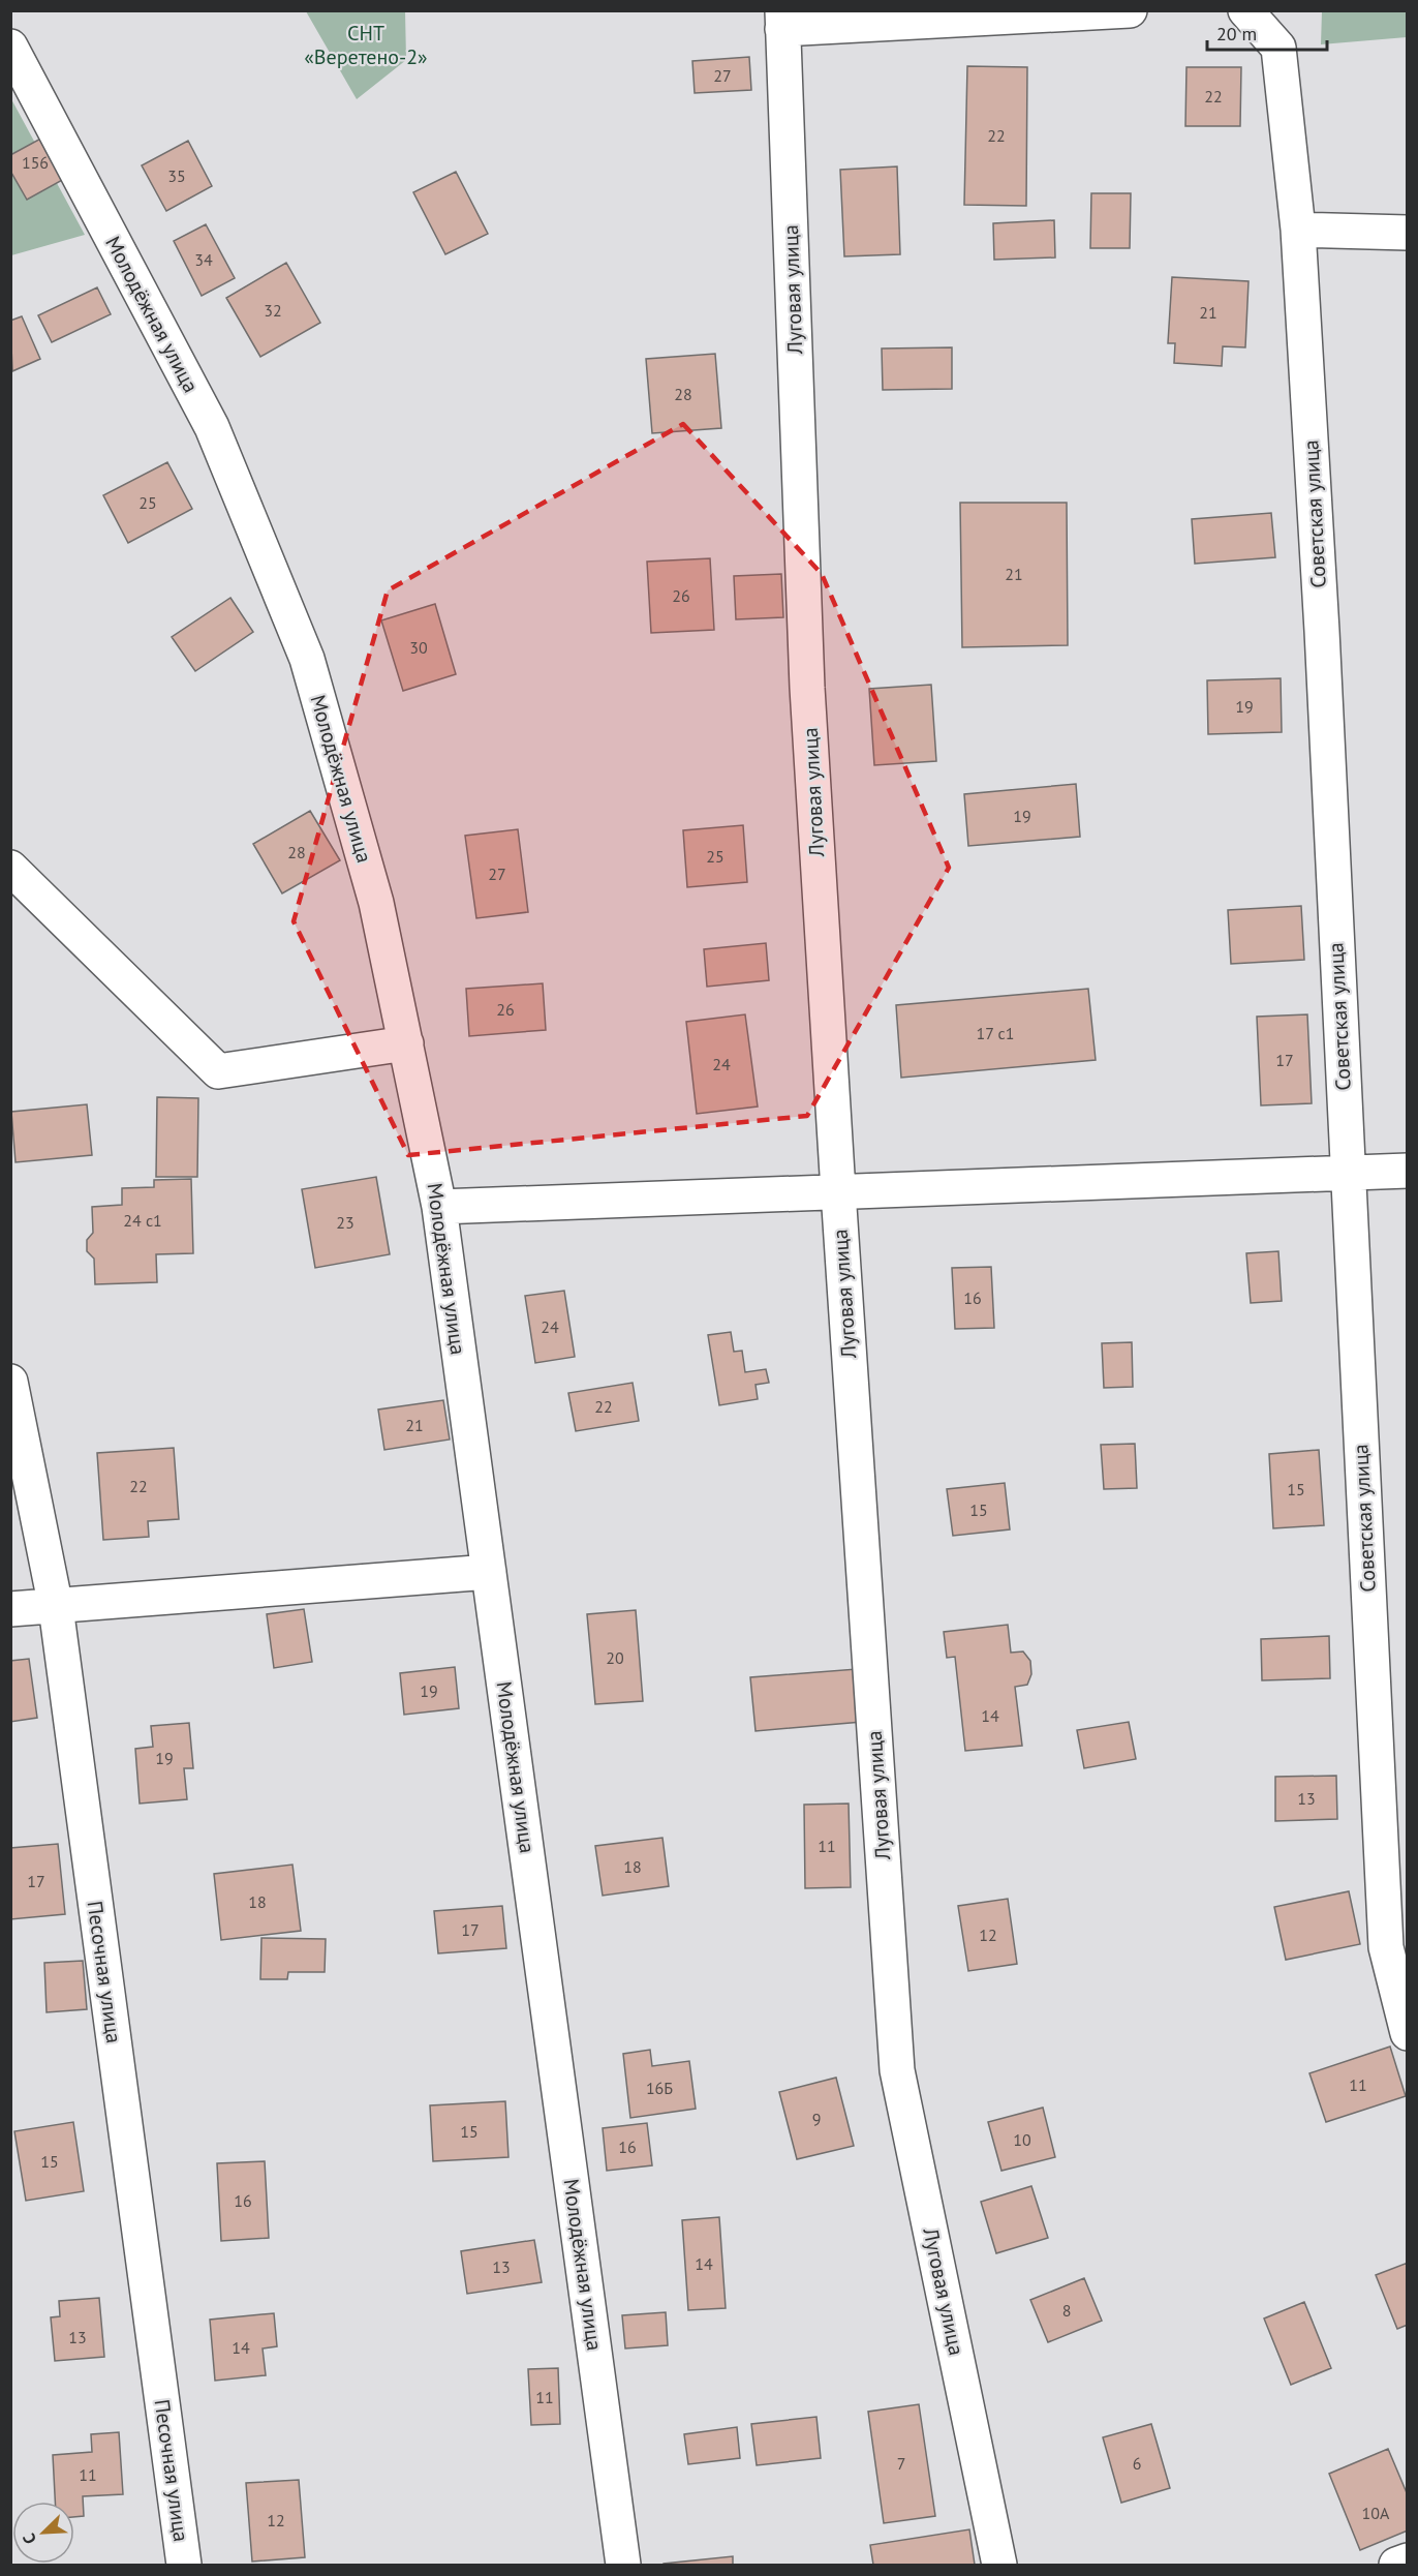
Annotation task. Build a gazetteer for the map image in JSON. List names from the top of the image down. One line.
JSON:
{"streets":{"street":["Луговая улица","Молодёжная улица","Советская улица","Песочная улица"]},"parks":["СНТ «Веретено-2»"],"house_numbers":["27","22","22","156","35","34","32","21","28","25","21","26","30","19","19","28","25","27","26","17 с1","17","24","24 с1","23","16","24","22","21","22","15","15","20","19","14","19","13","11","18","17","18","17","12","11","16Б","9","15","10","16","15","16","14","13","8","13","14","11","7","6","11","10А","12"],"scale_bar":"20 m","north":"bottom left"}
